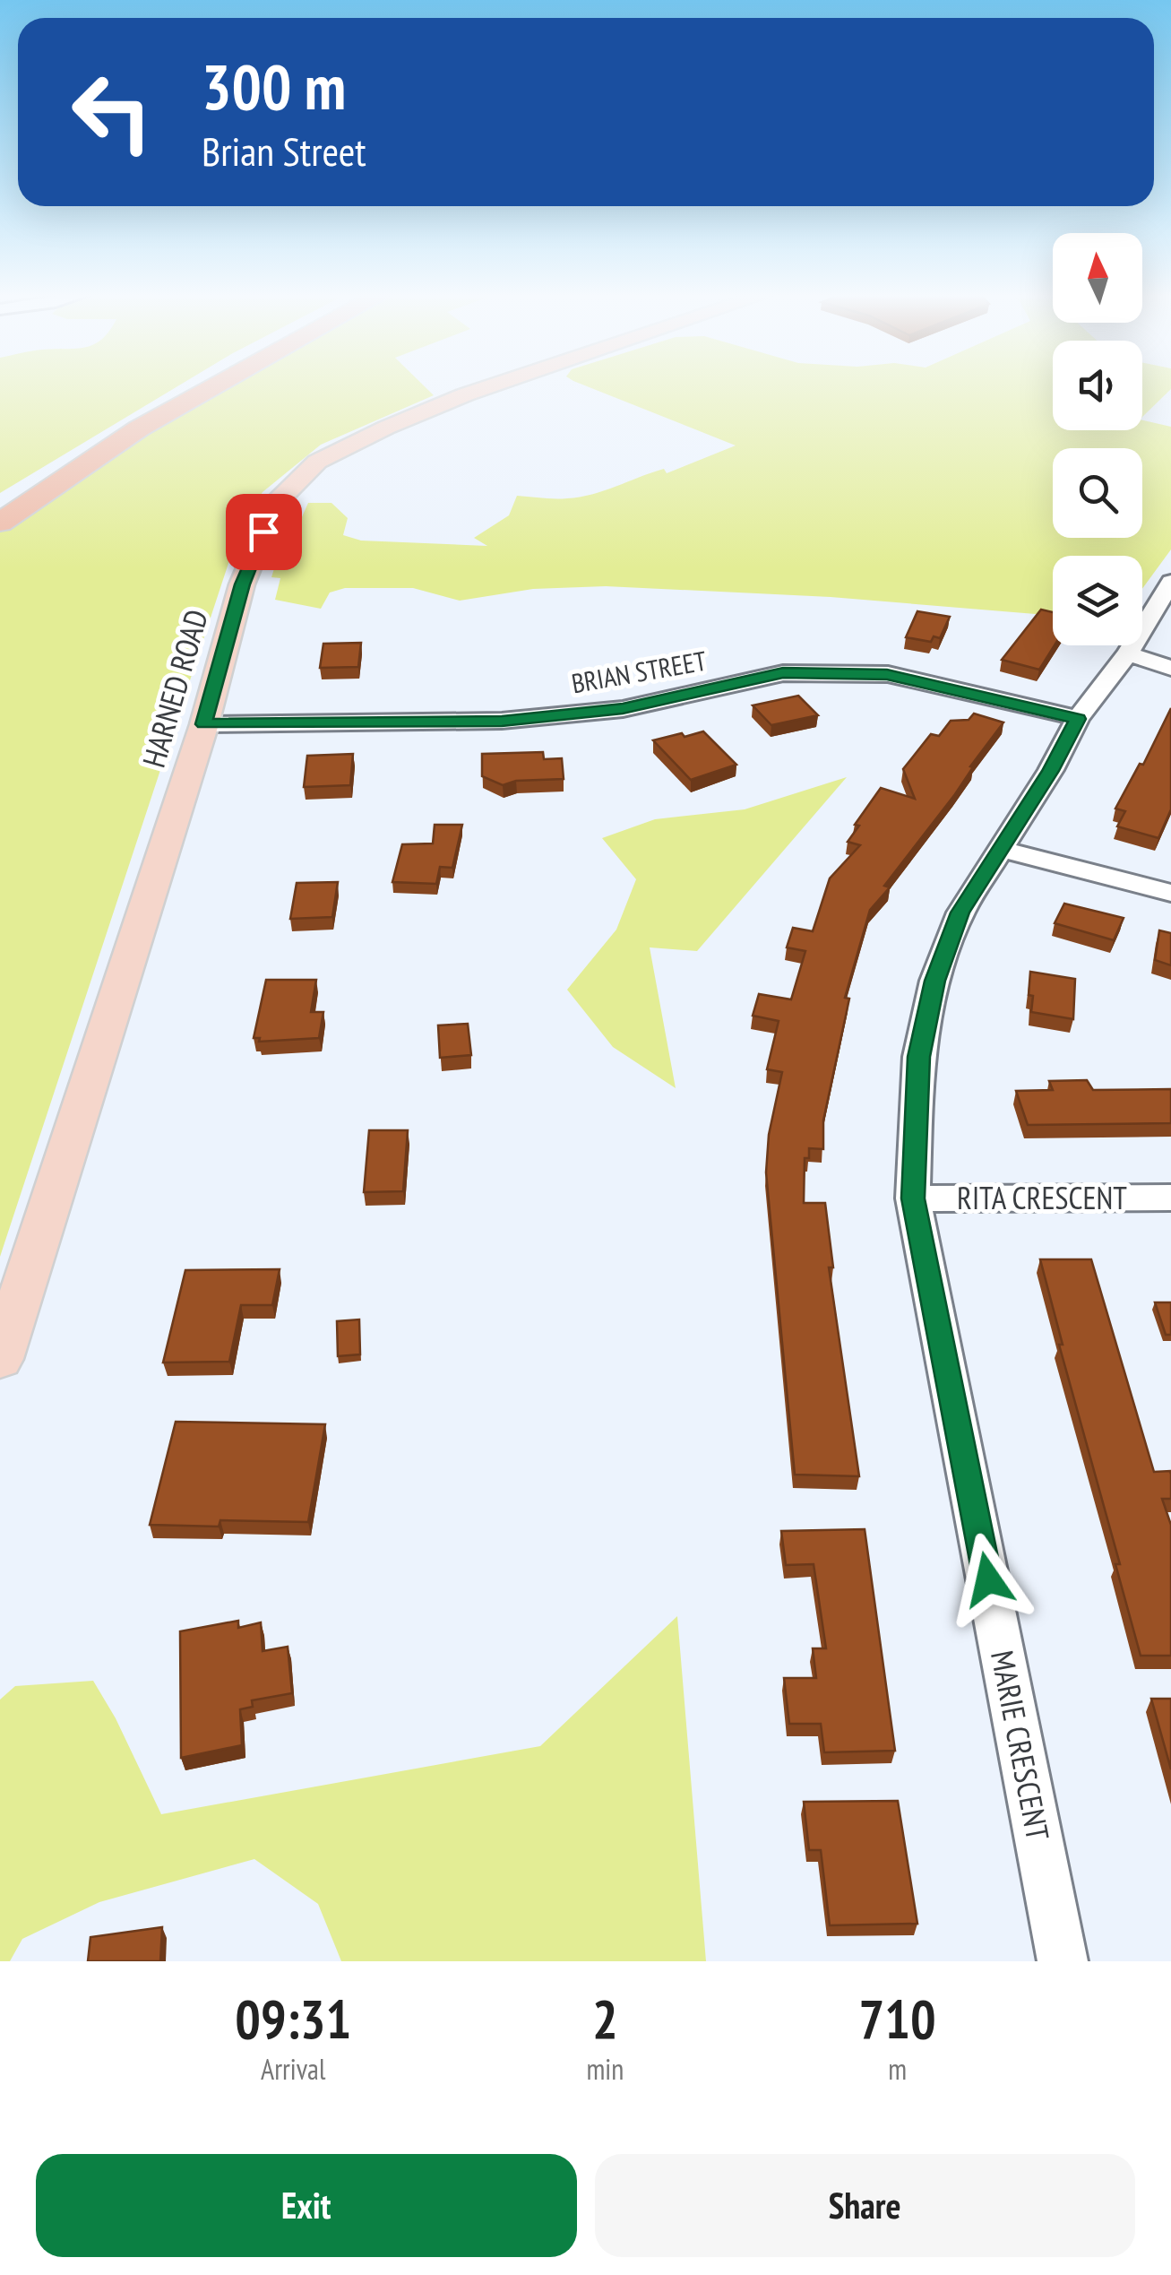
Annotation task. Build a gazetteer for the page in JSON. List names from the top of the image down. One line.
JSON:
{"streets":{"main road":["HARNED ROAD"],"street":["BRIAN STREET","RITA CRESCENT","MARIE CRESCENT"]},"crossings":[["BRIAN STREET","HARNED ROAD"],["BRIAN STREET","MARIE CRESCENT"],["RITA CRESCENT","MARIE CRESCENT"]],"north":"top","page":{"turn":["300 m","Brian Street"],"eta":["09:31","Arrival","2","min","710","m"],"buttons":["Exit","Share"]}}
